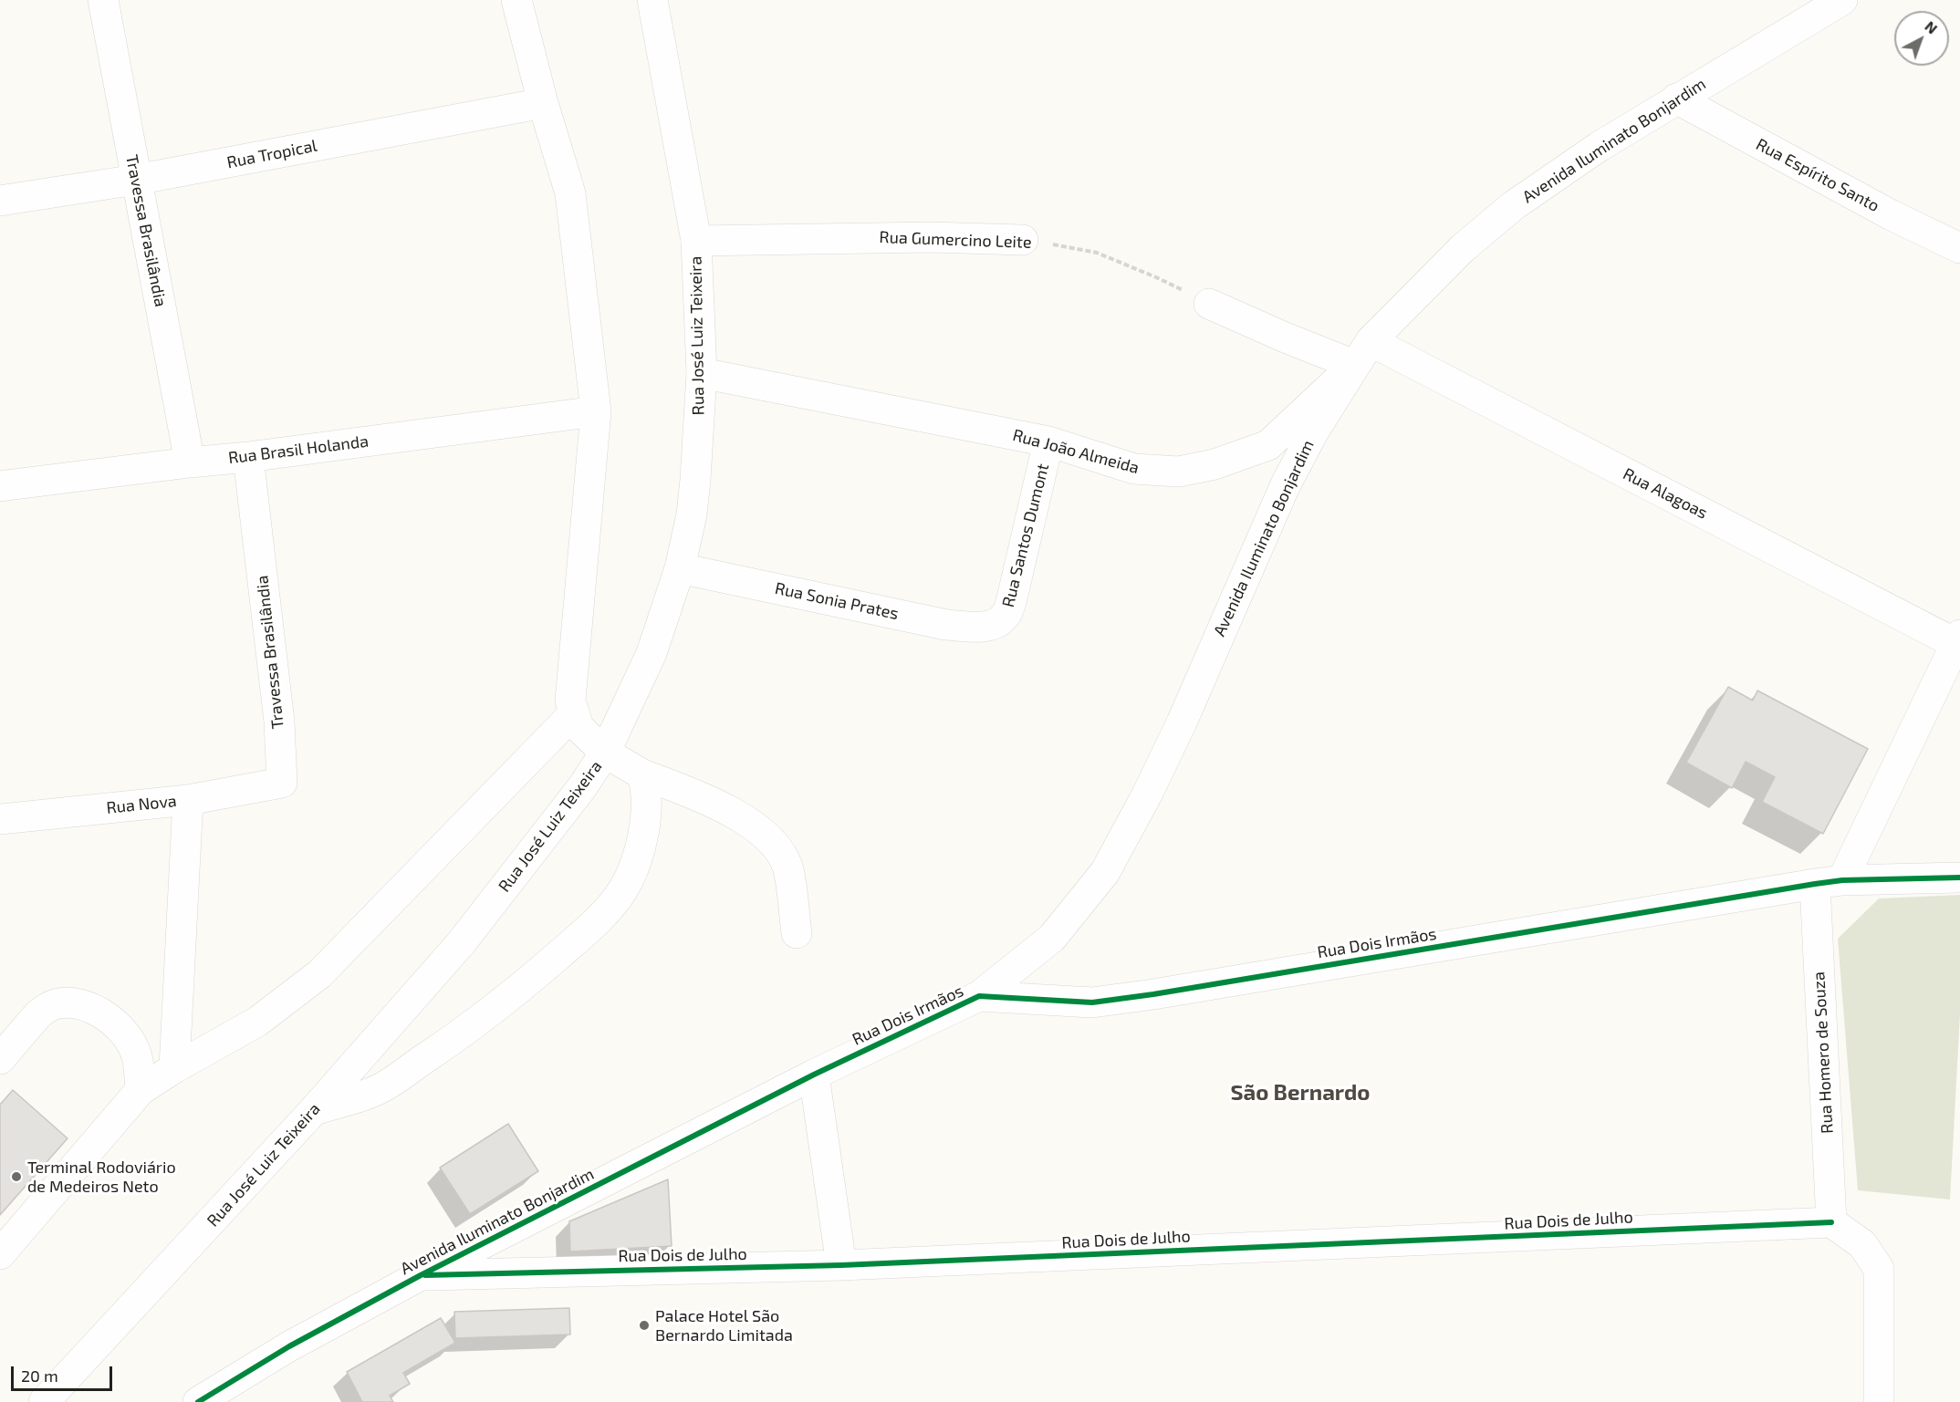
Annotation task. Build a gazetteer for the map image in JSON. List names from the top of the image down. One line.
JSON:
{"streets":{"street":["Avenida Iluminato Bonjardim","Rua Tropical","Rua Espírito Santo","Travessa Brasilândia","Rua Gumercino Leite","Rua José Luiz Teixeira","Rua Brasil Holanda","Rua João Almeida","Rua Alagoas","Rua Santos Dumont","Rua Sonia Prates","Rua Nova","Rua Dois Irmãos","Rua Homero de Souza","Rua Dois de Julho"]},"crossings":[["Avenida Iluminato Bonjardim","Rua Espírito Santo"],["Avenida Iluminato Bonjardim","Rua João Almeida"],["Avenida Iluminato Bonjardim","Rua Alagoas"],["Avenida Iluminato Bonjardim","Rua Dois Irmãos"],["Avenida Iluminato Bonjardim","Rua Dois de Julho"],["Rua Tropical","Travessa Brasilândia"],["Travessa Brasilândia","Rua Brasil Holanda"],["Travessa Brasilândia","Rua Nova"],["Rua Gumercino Leite","Rua José Luiz Teixeira"],["Rua José Luiz Teixeira","Rua João Almeida"],["Rua José Luiz Teixeira","Rua Sonia Prates"],["Rua João Almeida","Rua Alagoas"],["Rua João Almeida","Rua Santos Dumont"],["Rua Alagoas","Rua Homero de Souza"],["Rua Santos Dumont","Rua Sonia Prates"],["Rua Dois Irmãos","Rua Homero de Souza"],["Rua Homero de Souza","Rua Dois de Julho"]],"districts":["São Bernardo"],"places":["Terminal Rodoviário de Medeiros Neto","Palace Hotel São Bernardo Limitada"],"scale_bar":"20 m","north":"top right"}
